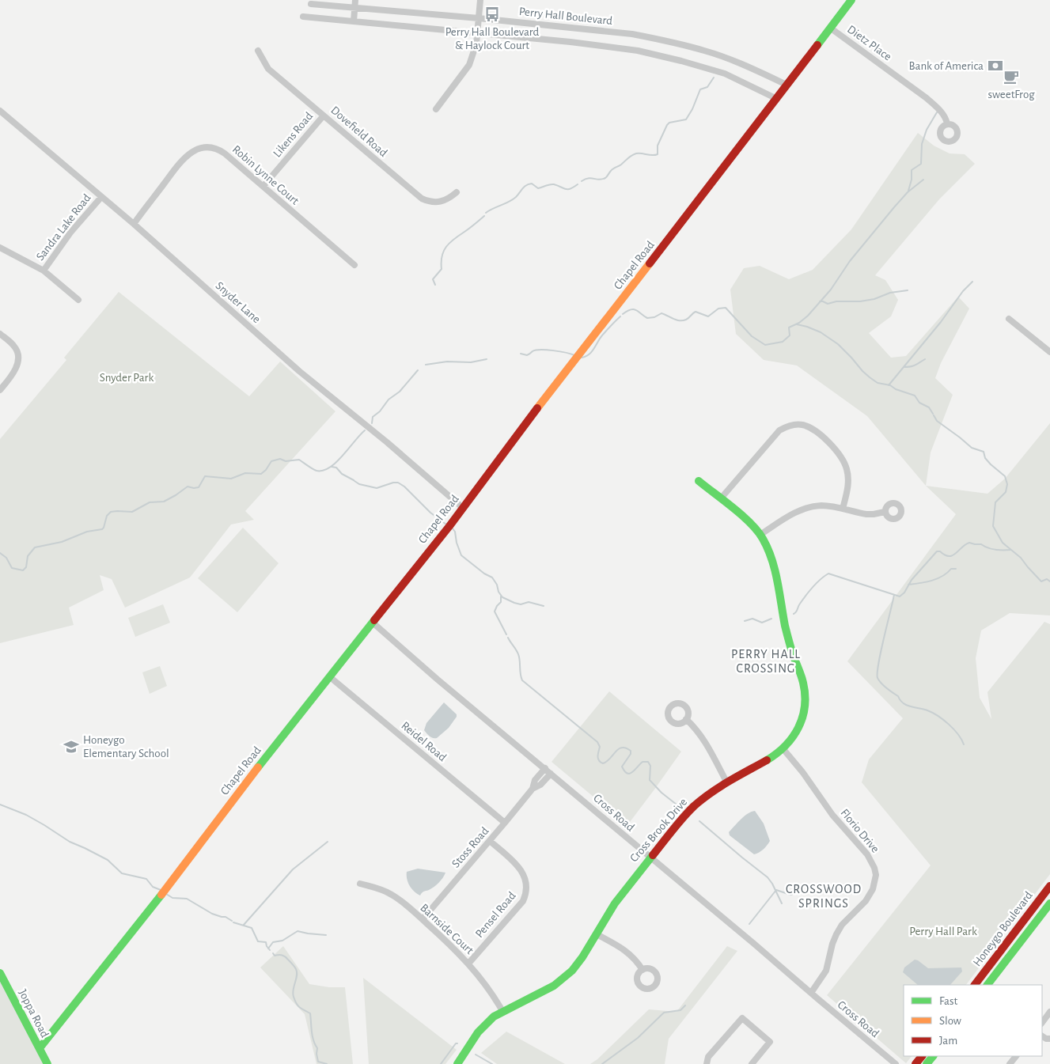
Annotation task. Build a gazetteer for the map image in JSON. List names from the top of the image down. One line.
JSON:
{"streets":{"street":["Perry Hall Boulevard","Dietz Place","Dovefield Road","Likens Road","Robin Lynne Court","Sandra Lake Road","Chapel Road","Snyder Lane","Reidel Road","Cross Road","Cross Brook Drive","Florio Drive","Stoss Road","Pensel Road","Barnside Court","Honeygo Boulevard","Joppa Road"]},"crossings":[["Perry Hall Boulevard","Chapel Road"],["Dietz Place","Chapel Road"],["Dovefield Road","Likens Road"],["Likens Road","Robin Lynne Court"],["Robin Lynne Court","Snyder Lane"],["Sandra Lake Road","Snyder Lane"],["Chapel Road","Snyder Lane"],["Chapel Road","Reidel Road"],["Chapel Road","Cross Road"],["Chapel Road","Joppa Road"],["Reidel Road","Stoss Road"],["Cross Road","Cross Brook Drive"],["Cross Road","Florio Drive"],["Cross Road","Stoss Road"],["Cross Brook Drive","Florio Drive"],["Cross Brook Drive","Barnside Court"],["Stoss Road","Pensel Road"],["Stoss Road","Barnside Court"],["Pensel Road","Barnside Court"]],"districts":["PERRY HALL CROSSING","CROSSWOOD SPRINGS"],"parks":["Snyder Park","Perry Hall Park"],"places":{"bus stop":["Perry Hall Boulevard & Haylock Court"],"bank":["Bank of America"],"cafe":["sweetFrog"],"school or university":["Honeygo Elementary School"]},"legend":["Fast","Slow","Jam"]}
